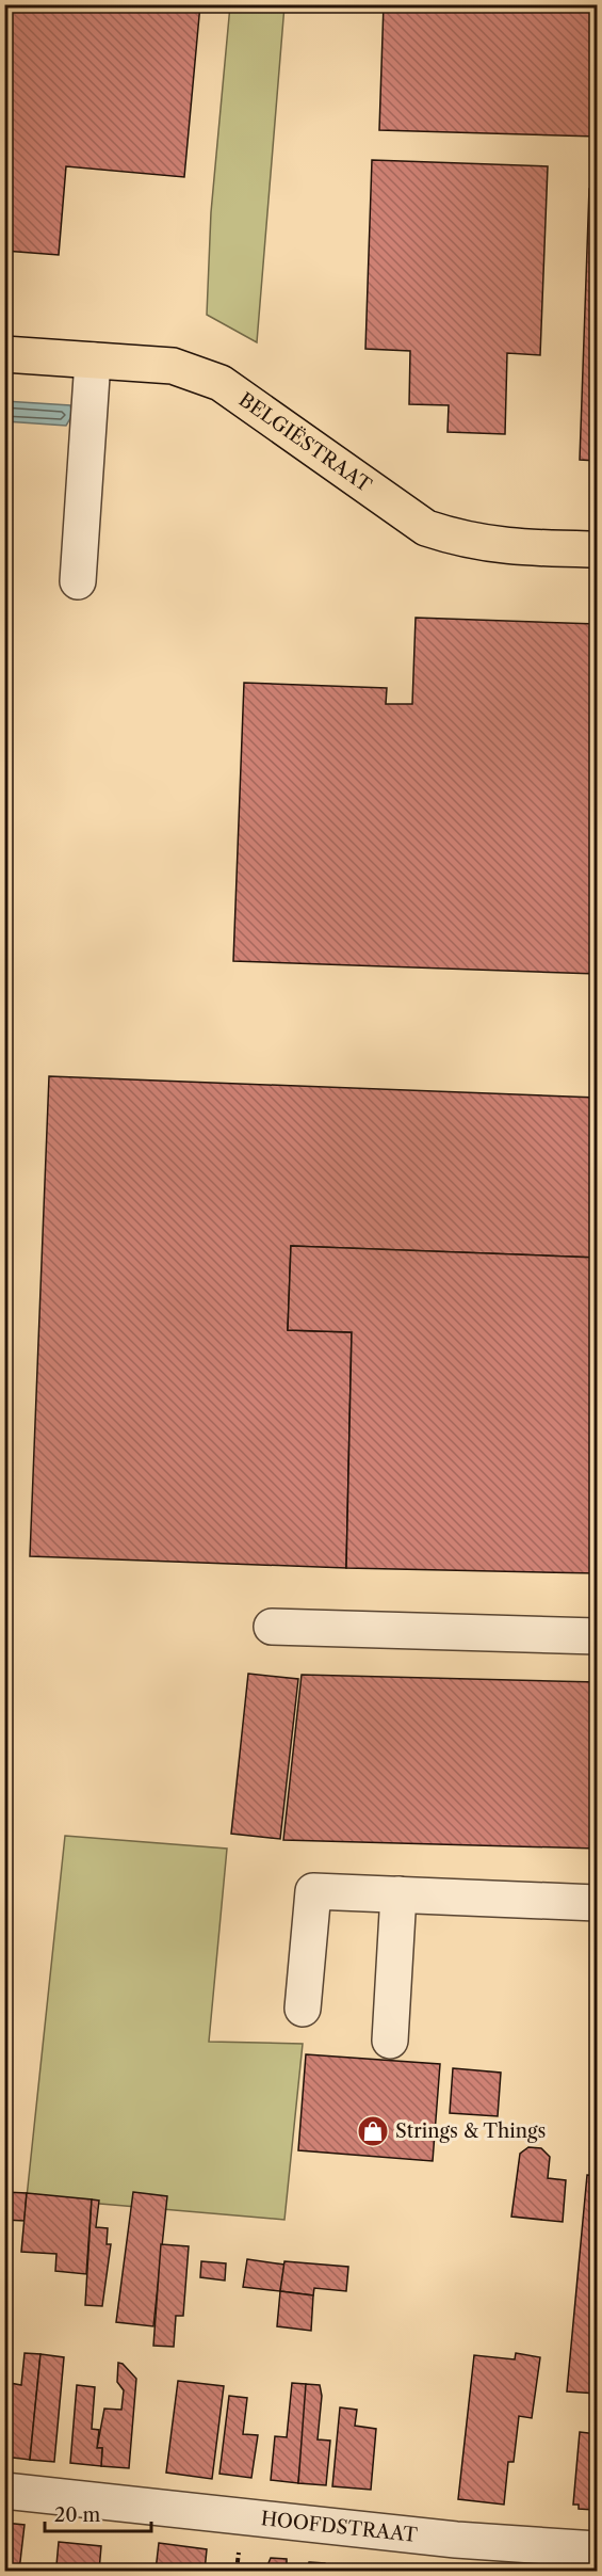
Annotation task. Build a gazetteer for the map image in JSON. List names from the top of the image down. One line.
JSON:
{"streets":{"main road":["BELGIËSTRAAT"],"street":["HOOFDSTRAAT"]},"places":{"shop":["Strings & Things"]},"scale_bar":"20 m"}
